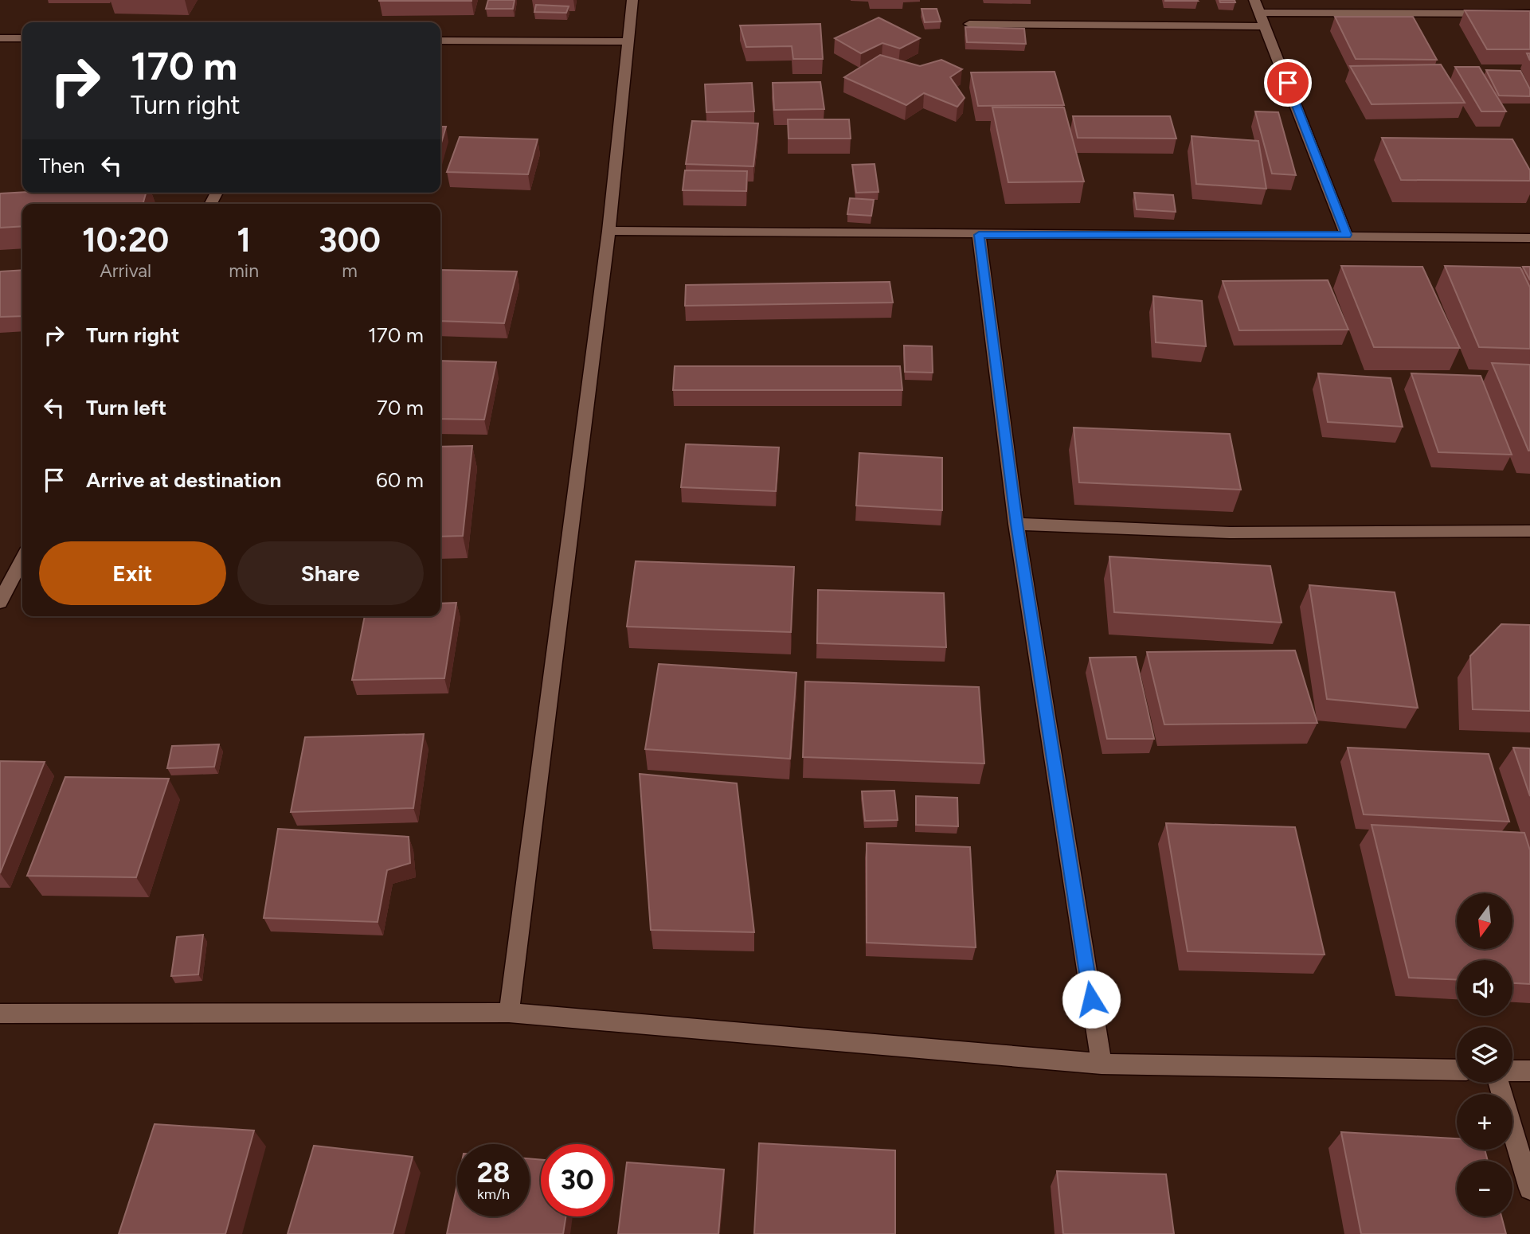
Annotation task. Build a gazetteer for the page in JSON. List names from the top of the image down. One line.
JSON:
{"north":"bottom","page":{"turn":["170 m","Turn right"],"then":"Then","eta":["10:20","Arrival","1","min","300","m"],"list":[{"name":"Turn right","value":"170 m"},{"name":"Turn left","value":"70 m"},{"name":"Arrive at destination","value":"60 m"}],"buttons":["Exit","Share"],"map_buttons":["+","−"],"speed":"28 km/h","limit":"30"}}
